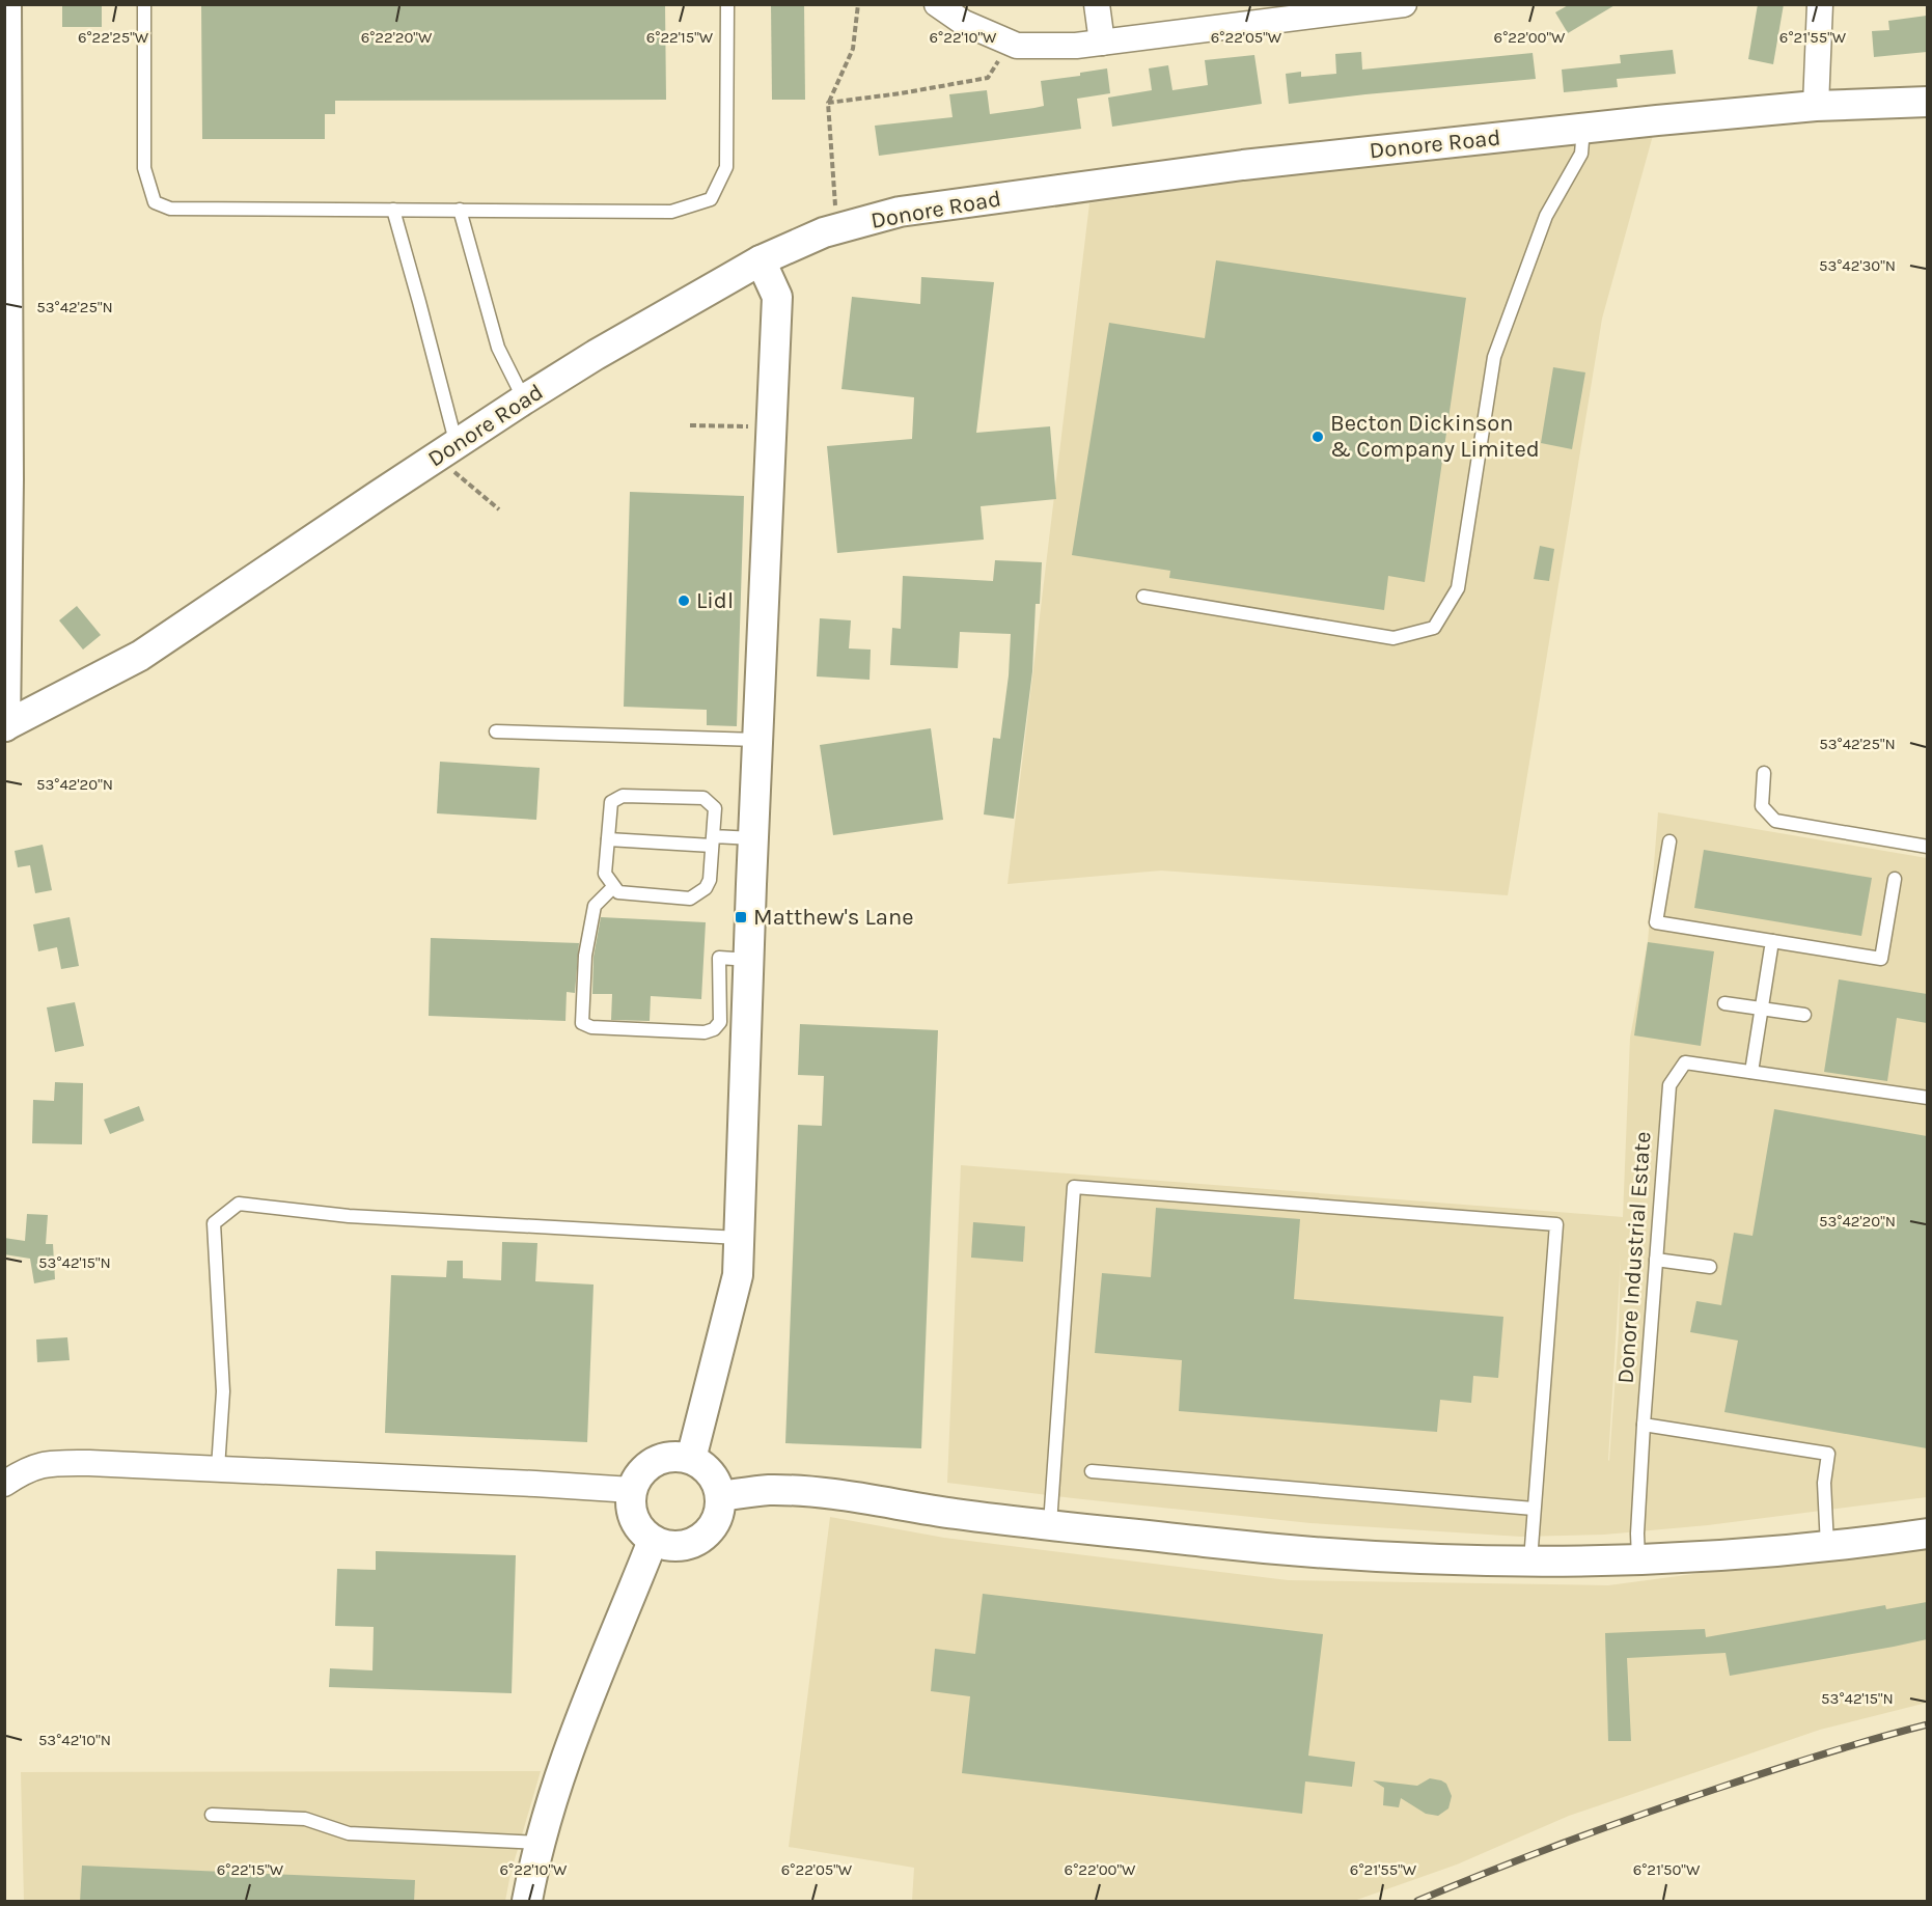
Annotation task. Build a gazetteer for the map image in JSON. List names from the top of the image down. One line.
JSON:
{"streets":{"street":["Donore Road"],"lane":["Donore Industrial Estate"]},"places":{"other":["Becton Dickinson & Company Limited","Lidl"],"transit":["Matthew's Lane"]},"coordinates":["6°22'25\"W","6°22'20\"W","6°22'15\"W","6°22'10\"W","6°22'05\"W","6°22'00\"W","6°21'55\"W","53°42'30\"N","53°42'25\"N","53°42'20\"N","53°42'15\"N","53°42'10\"N","6°21'50\"W"]}
